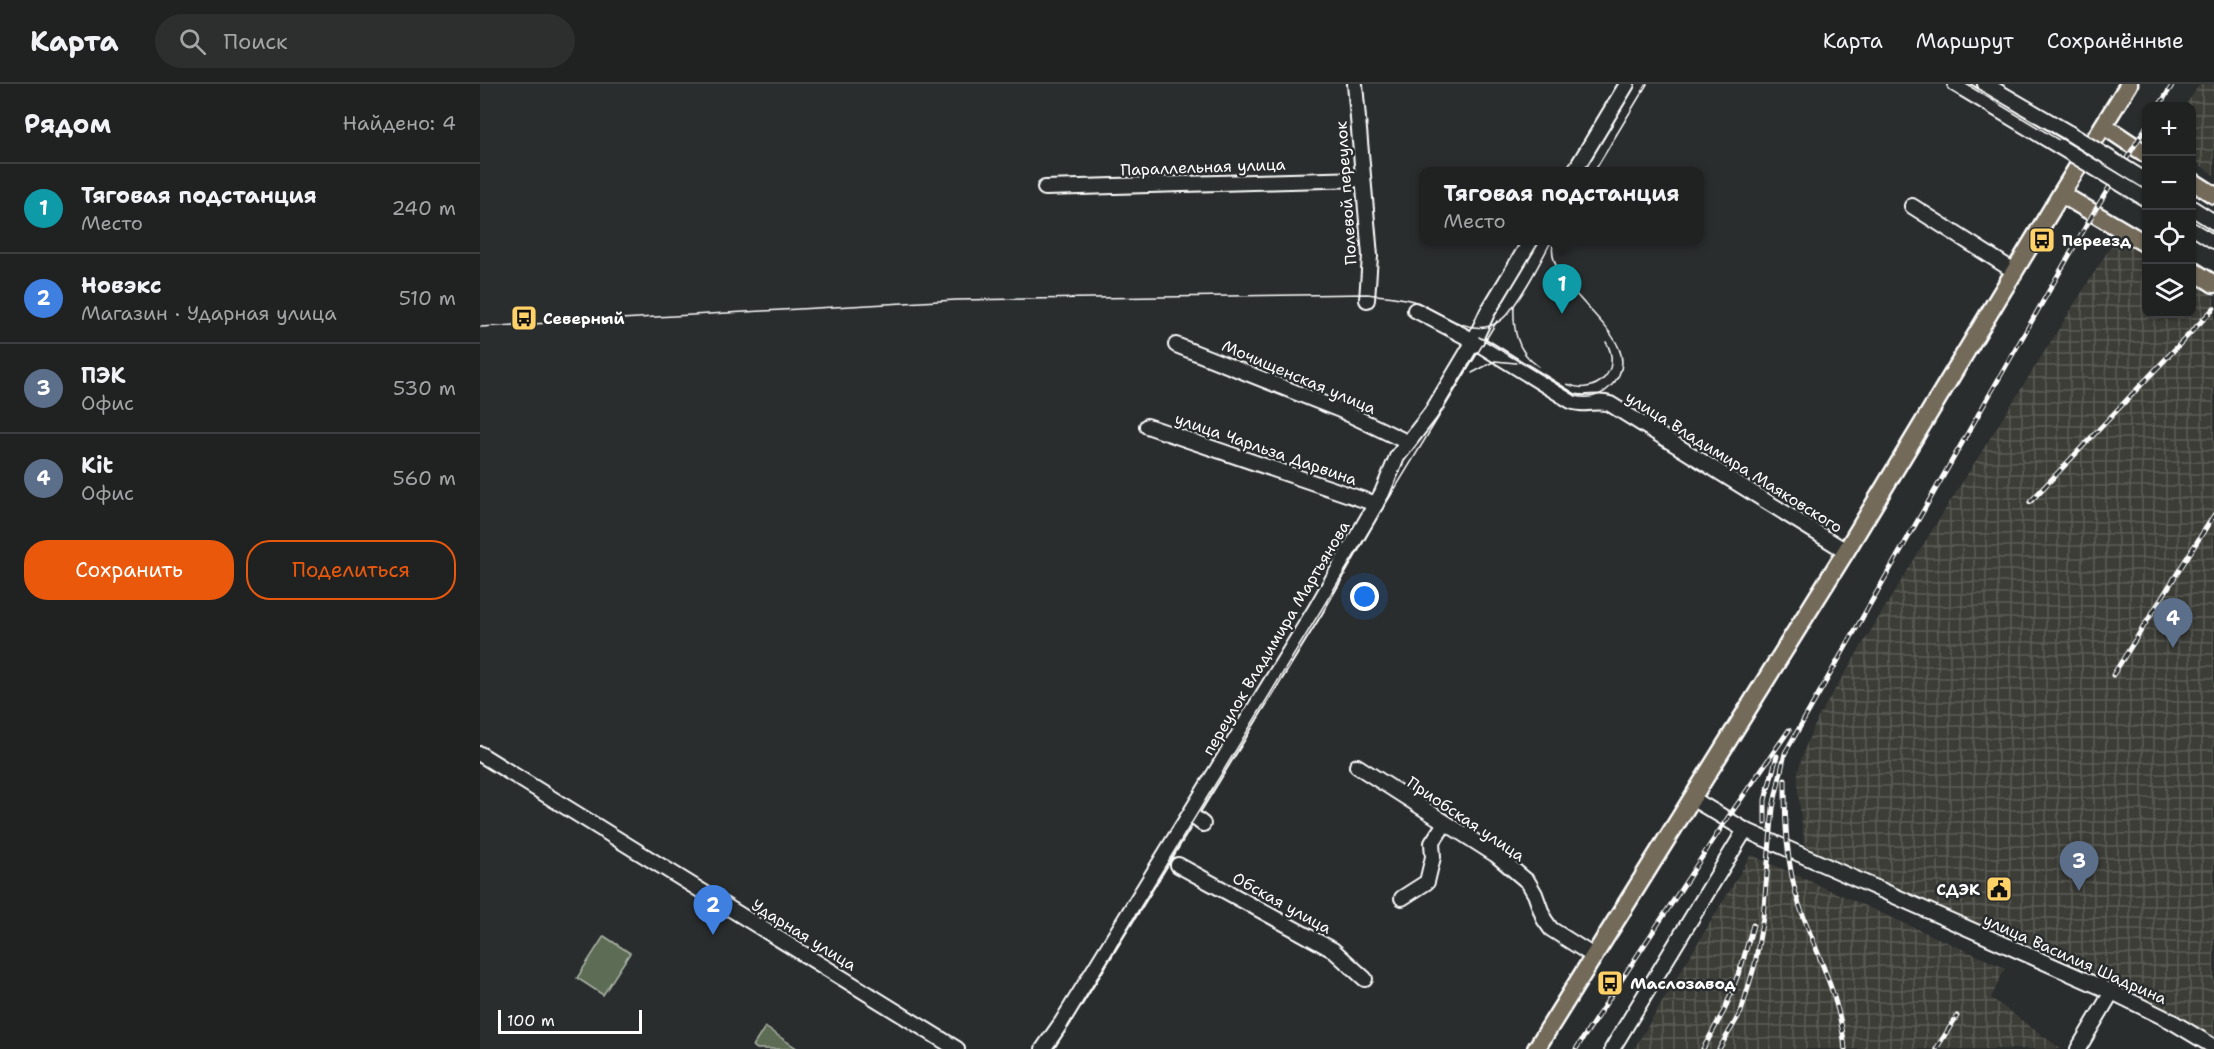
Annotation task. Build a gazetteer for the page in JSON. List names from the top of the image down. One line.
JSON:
{"streets":{"street":["Параллельная улица","Полевой переулок","Мочищенская улица","улица Чарльза Дарвина","улица Владимира Маяковского","переулок Владимира Мартьянова","Приобская улица","Обская улица","Ударная улица","улица Василия Шадрина"]},"crossings":[["Параллельная улица","Полевой переулок"],["Мочищенская улица","переулок Владимира Мартьянова"],["улица Чарльза Дарвина","переулок Владимира Мартьянова"],["улица Владимира Маяковского","переулок Владимира Мартьянова"]],"places":{"bus stop":["Переезд","Северный","Маслозавод"],"public building":["СДЭК"]},"scale_bar":"100 m","page":{"header":"Карта","search":"Поиск","nav":["Карта","Маршрут","Сохранённые"],"heading":["Рядом","Найдено: 4"],"map_buttons":["+","−"],"list":[{"mark":"1","name":"Тяговая подстанция","note":"Место","value":"240 m"},{"mark":"2","name":"Новэкс","note":"Магазин · Ударная улица","value":"510 m"},{"mark":"3","name":"ПЭК","note":"Офис","value":"530 m"},{"mark":"4","name":"Kit","note":"Офис","value":"560 m"}],"popup":["Тяговая подстанция","Место"],"pins":["1","4","3","2"],"buttons":["Сохранить","Поделиться"],"scale":"100 m"}}
